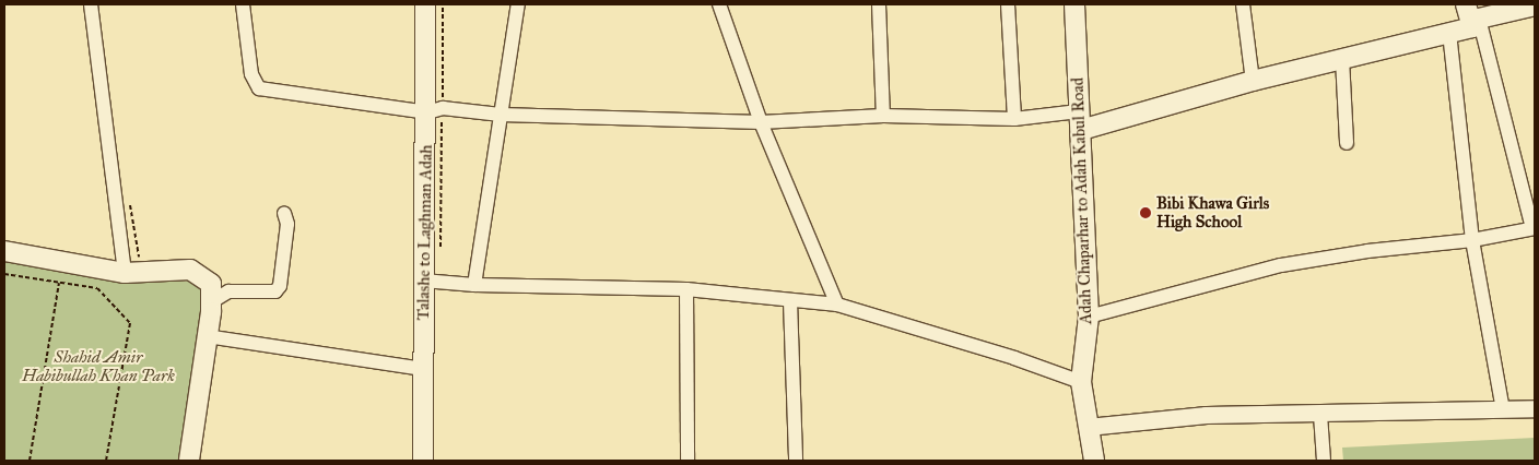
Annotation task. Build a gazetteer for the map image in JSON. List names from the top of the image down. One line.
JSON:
{"streets":{"main road":["Adah Chaparhar to Adah Kabul Road","Talashe to Laghman Adah"]},"parks":["Shahid Amir Habibullah Khan Park"],"places":["Bibi Khawa Girls High School"]}
